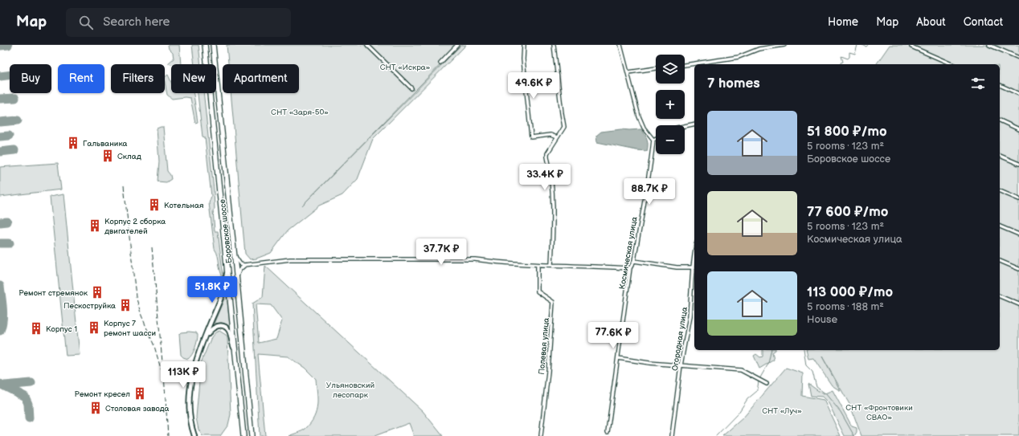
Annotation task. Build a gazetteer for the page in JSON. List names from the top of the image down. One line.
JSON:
{"streets":{"main road":["Боровское шоссе"],"street":["Космическая улица","Огородная улица","Полевая улица"]},"parks":["СНТ «Искра»","СНТ «Заря-50»","Ульяновский лесопарк","СНТ «Фронтовики СВАО»","СНТ «Луч»"],"places":{"building":["Гальваника","Склад","Котельная","Корпус 2 сборка двигателей","Ремонт стремянок","Пескоструйка","Корпус 7 ремонт шасси","Корпус 1","Ремонт кресел","Столовая завода"]},"page":{"header":"Map","search":"Search here","nav":["Home","Map","About","Contact"],"map_buttons":["+","−"],"chip":["Buy","Rent","Filters","New","Apartment"],"heading":"7 homes","price":["49.6K ₽","33.4K ₽","88.7K ₽","37.7K ₽","51.8K ₽","77.6K ₽","113K ₽"],"list":[{"name":"51 800 ₽/mo","note":"5 rooms · 123 m² · Боровское шоссе"},{"name":"77 600 ₽/mo","note":"5 rooms · 123 m² · Космическая улица"},{"name":"113 000 ₽/mo","note":"5 rooms · 188 m² · House"}]}}
